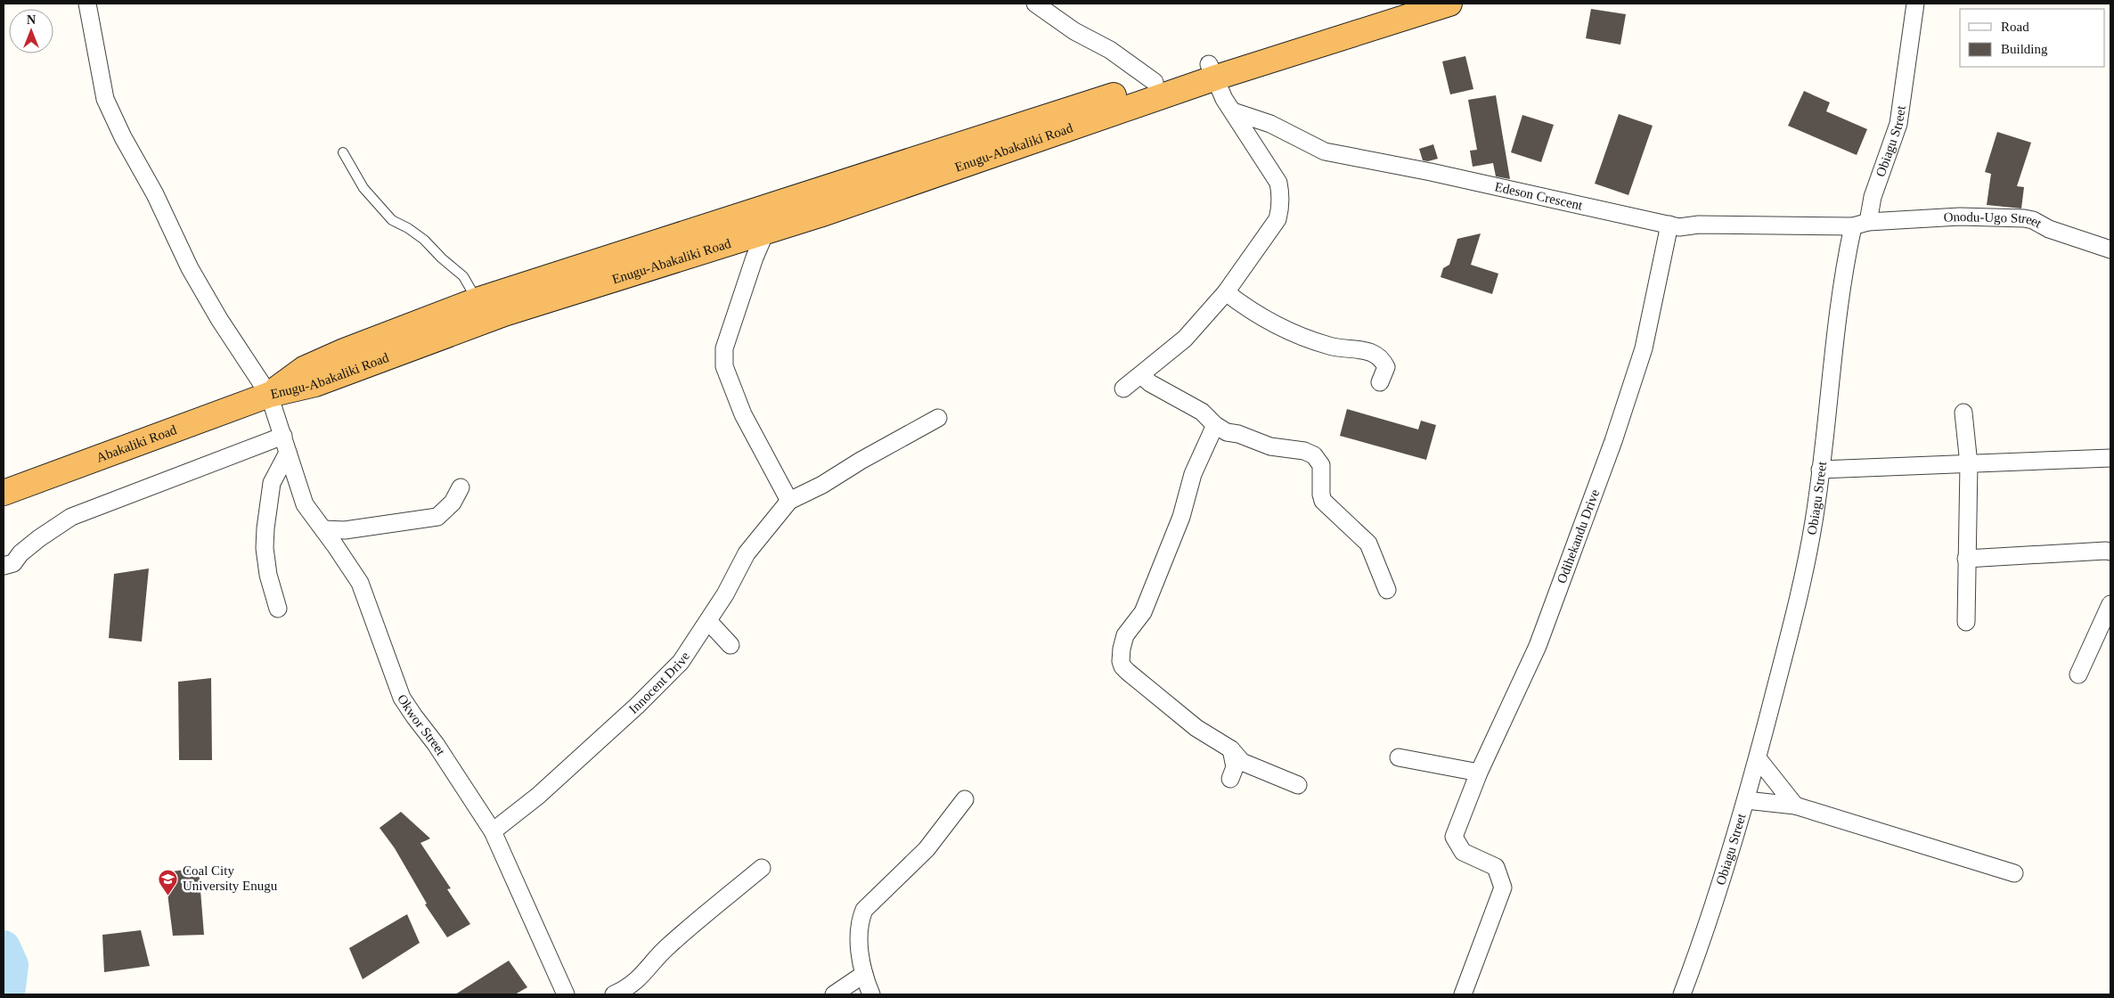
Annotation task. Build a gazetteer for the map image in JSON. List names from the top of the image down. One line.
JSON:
{"streets":{"highway":["Enugu-Abakaliki Road","Abakaliki Road"],"street":["Obiagu Street","Edeson Crescent","Onodu-Ugo Street","Odihekandu Drive","Innocent Drive","Okwor Street"]},"crossings":[["Obiagu Street","Edeson Crescent"],["Obiagu Street","Onodu-Ugo Street"],["Enugu-Abakaliki Road","Abakaliki Road"],["Enugu-Abakaliki Road","Okwor Street"],["Edeson Crescent","Onodu-Ugo Street"],["Edeson Crescent","Odihekandu Drive"],["Abakaliki Road","Okwor Street"],["Innocent Drive","Okwor Street"]],"places":{"school or university":["Coal City University Enugu"]},"legend":["Road","Building"],"north":"top"}
